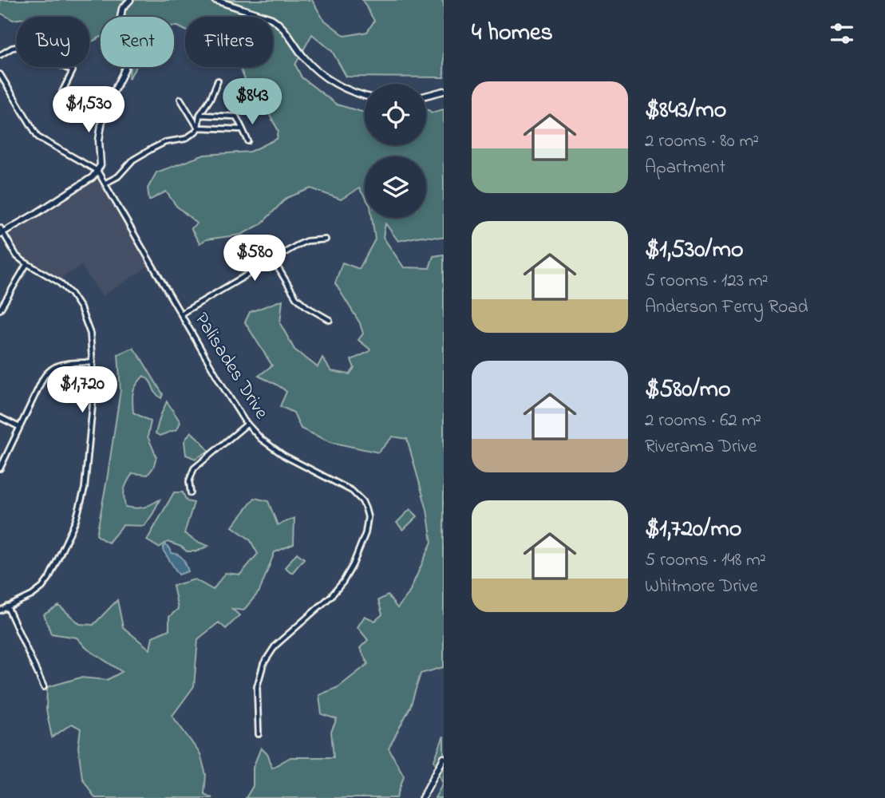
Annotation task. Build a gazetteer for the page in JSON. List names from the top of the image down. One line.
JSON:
{"streets":{"street":["Palisades Drive"]},"page":{"heading":"4 homes","chip":["Buy","Rent","Filters"],"list":[{"name":"$843/mo","note":"2 rooms · 80 m² · Apartment"},{"name":"$1,530/mo","note":"5 rooms · 123 m² · Anderson Ferry Road"},{"name":"$580/mo","note":"2 rooms · 62 m² · Riverama Drive"},{"name":"$1,720/mo","note":"5 rooms · 148 m² · Whitmore Drive"}],"price":["$843","$1,530","$580","$1,720"]}}
